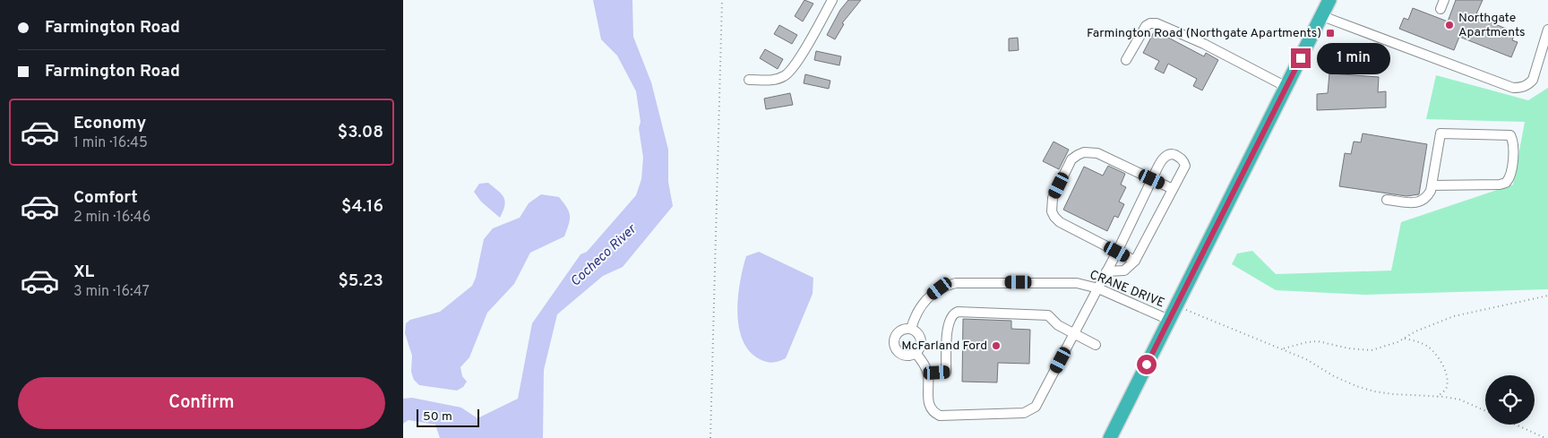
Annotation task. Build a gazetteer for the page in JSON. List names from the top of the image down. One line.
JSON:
{"streets":{"street":["CRANE DRIVE"]},"water":["Cocheco River"],"places":{"other":["Northgate Apartments","McFarland Ford"],"transit":["Farmington Road (Northgate Apartments)"]},"scale_bar":"50 m","page":{"banner":["Farmington Road","Farmington Road"],"bubble":"1 min","list":[{"name":"Economy","note":"1 min · 16:45","value":"$3.08"},{"name":"Comfort","note":"2 min · 16:46","value":"$4.16"},{"name":"XL","note":"3 min · 16:47","value":"$5.23"}],"buttons":"Confirm","scale":"50 m"}}
